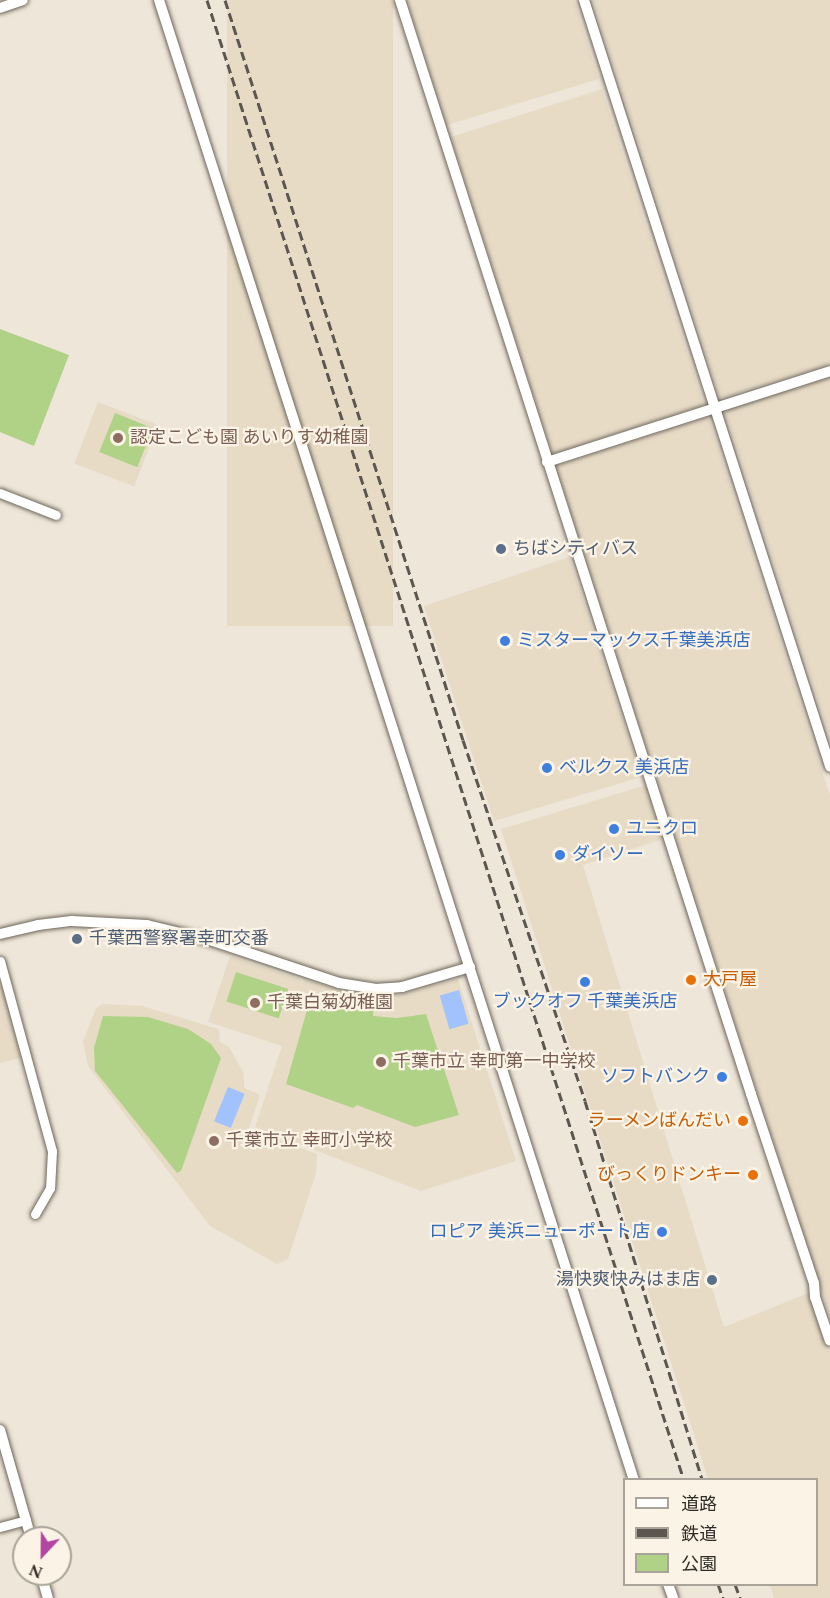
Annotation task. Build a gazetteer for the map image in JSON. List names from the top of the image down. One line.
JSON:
{"places":["認定こども園 あいりす幼稚園","ちばシティバス","ミスターマックス千葉美浜店","ベルクス 美浜店","ユニクロ","ダイソー","千葉西警察署幸町交番","大戸屋","ブックオフ 千葉美浜店","千葉白菊幼稚園","千葉市立 幸町第一中学校","ソフトバンク","ラーメンばんだい","千葉市立 幸町小学校","びっくりドンキー","ロピア 美浜ニューポート店","湯快爽快みはま店"],"legend":["道路","鉄道","公園"],"north":"bottom"}
